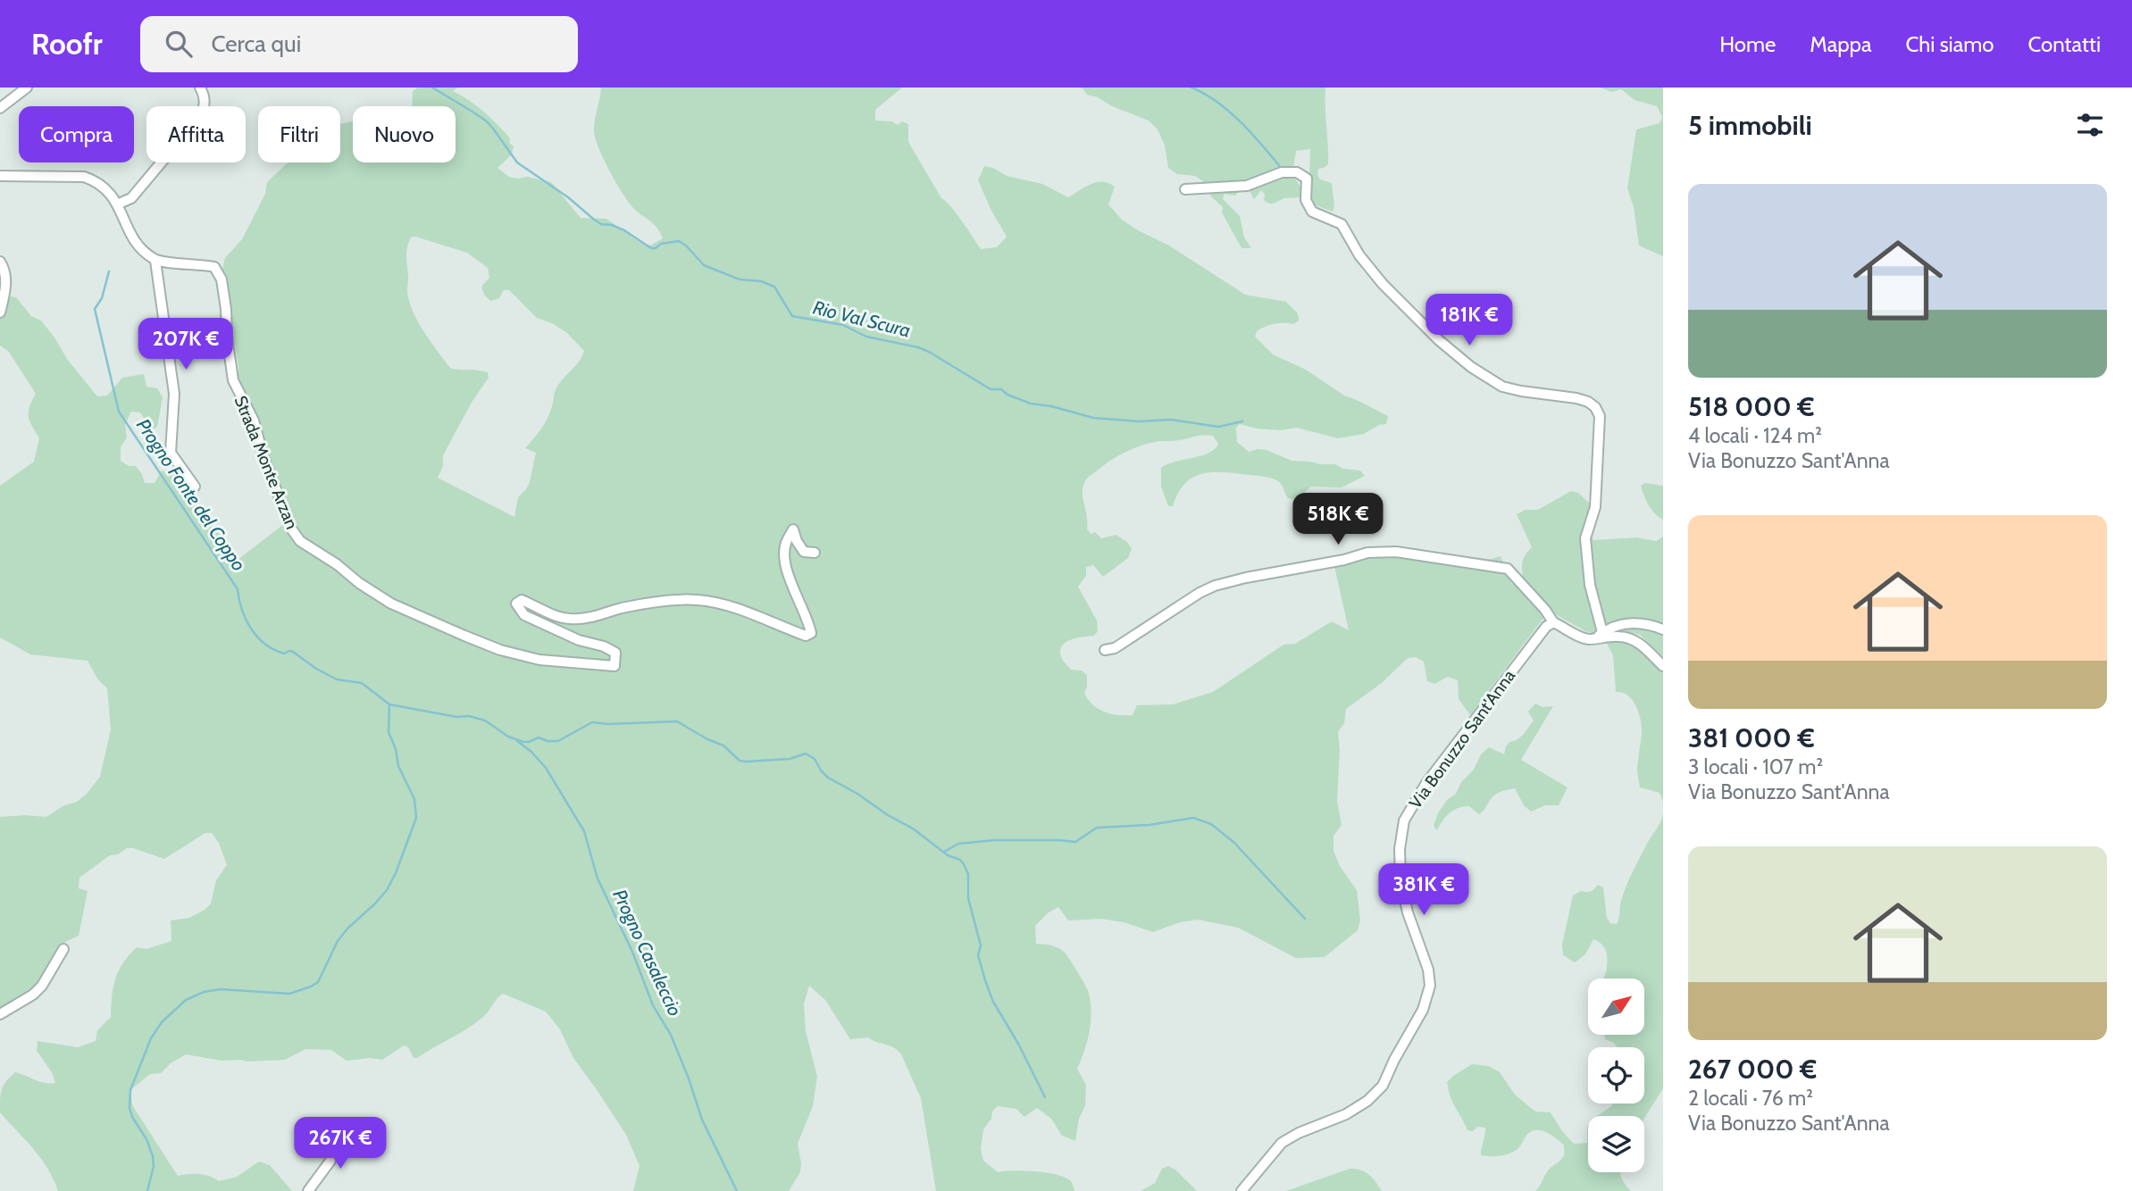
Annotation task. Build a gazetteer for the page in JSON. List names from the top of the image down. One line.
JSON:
{"streets":{"street":["Strada Monte Arzan","Via Bonuzzo Sant'Anna"]},"water":["Rio Val Scura","Progno Fonte del Coppo","Progno Casaleccio"],"north":"top right","page":{"header":"Roofr","search":"Cerca qui","nav":["Home","Mappa","Chi siamo","Contatti"],"heading":"5 immobili","chip":["Compra","Affitta","Filtri","Nuovo"],"list":[{"name":"518 000 €","note":"4 locali · 124 m² · Via Bonuzzo Sant'Anna"},{"name":"381 000 €","note":"3 locali · 107 m² · Via Bonuzzo Sant'Anna"},{"name":"267 000 €","note":"2 locali · 76 m² · Via Bonuzzo Sant'Anna"}],"price":["181K €","207K €","518K €","381K €","267K €"]}}
